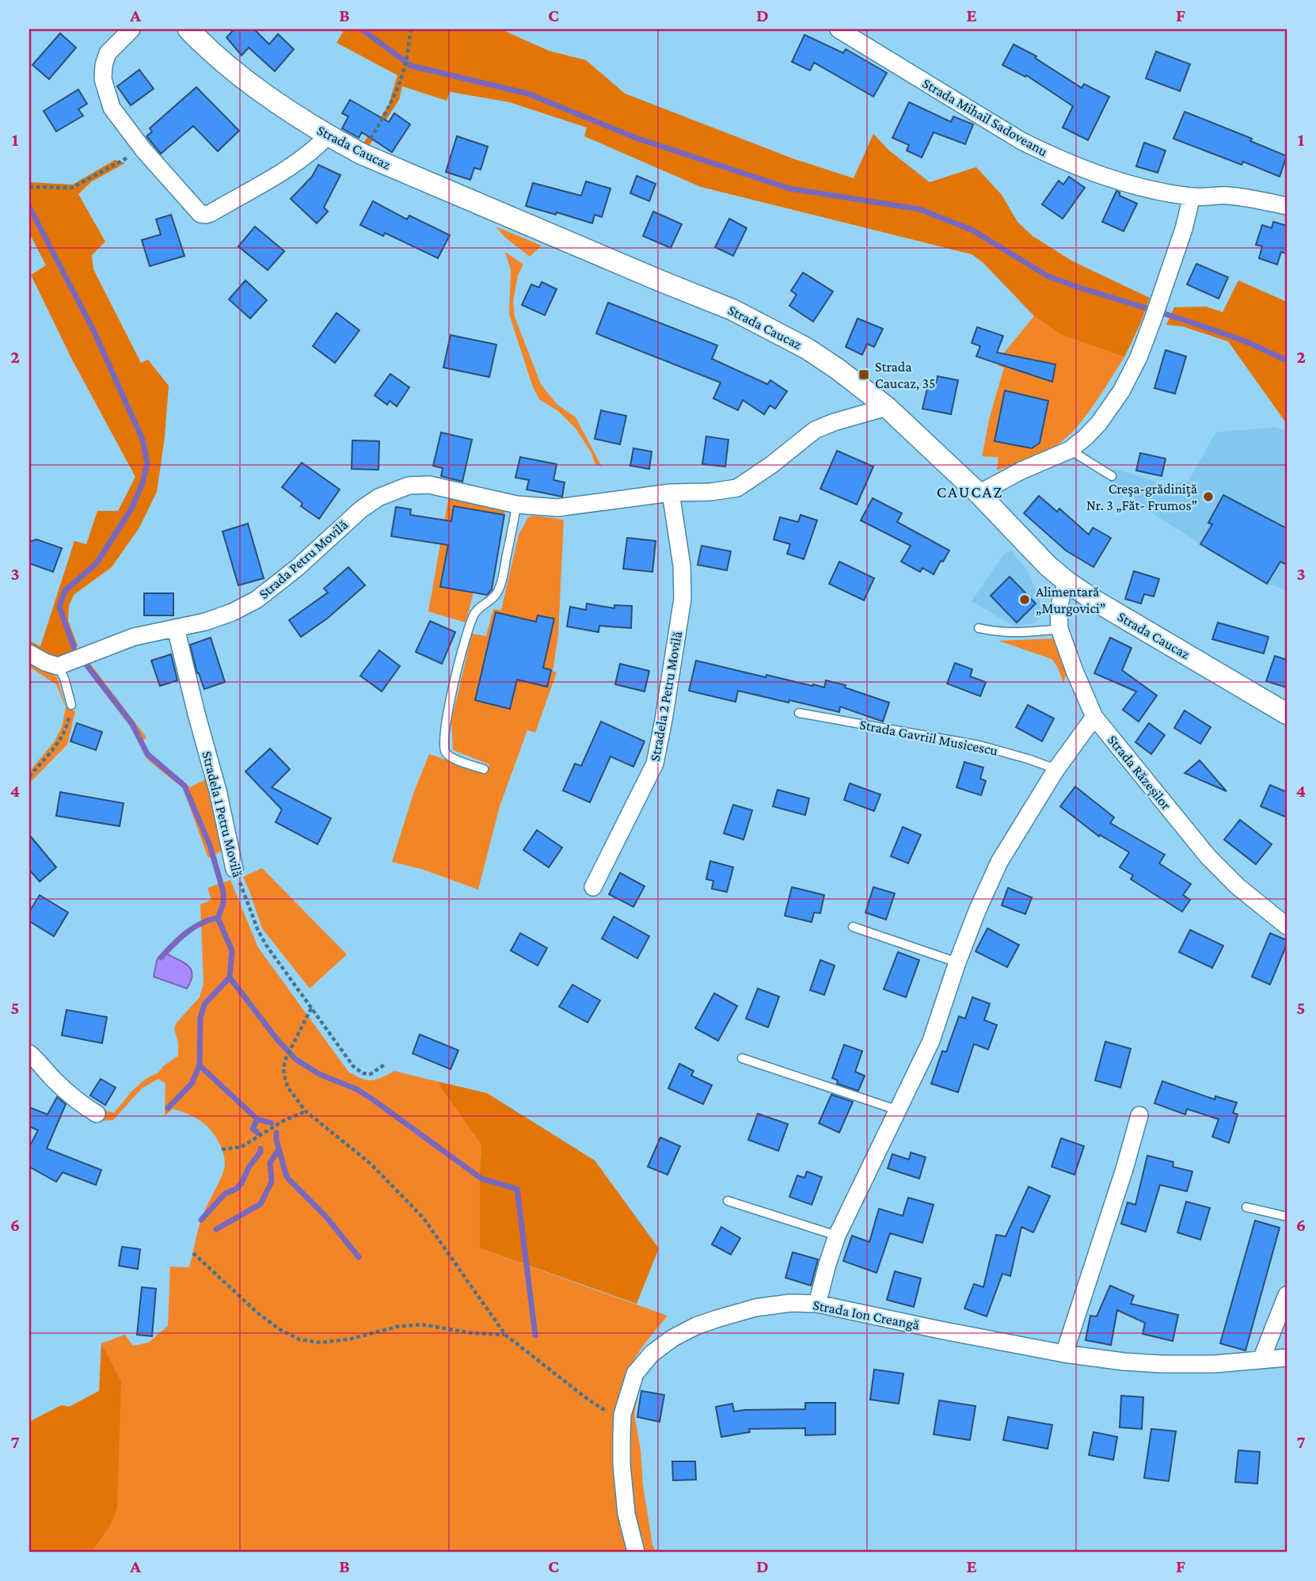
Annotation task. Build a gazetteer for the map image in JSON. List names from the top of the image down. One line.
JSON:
{"streets":{"street":["Strada Mihail Sadoveanu","Strada Caucaz","Strada Petru Movilă","Stradela 2 Petru Movilă","Strada Răzeșilor","Stradela 1 Petru Movilă","Strada Ion Creangă"],"lane":["Strada Gavriil Musicescu"]},"crossings":[["Strada Caucaz","Strada Petru Movilă"],["Strada Caucaz","Strada Răzeșilor"],["Strada Petru Movilă","Stradela 2 Petru Movilă"],["Strada Petru Movilă","Stradela 1 Petru Movilă"]],"districts":["CAUCAZ"],"places":{"transit":["Strada Caucaz, 35"],"other":["Creşa-grădiniţă Nr. 3 „Făt- Frumos”","Alimentară „Murgovici”"]},"grid":{"columns":["A","B","C","D","E","F"],"rows":["1","2","3","4","5","6","7"]}}
